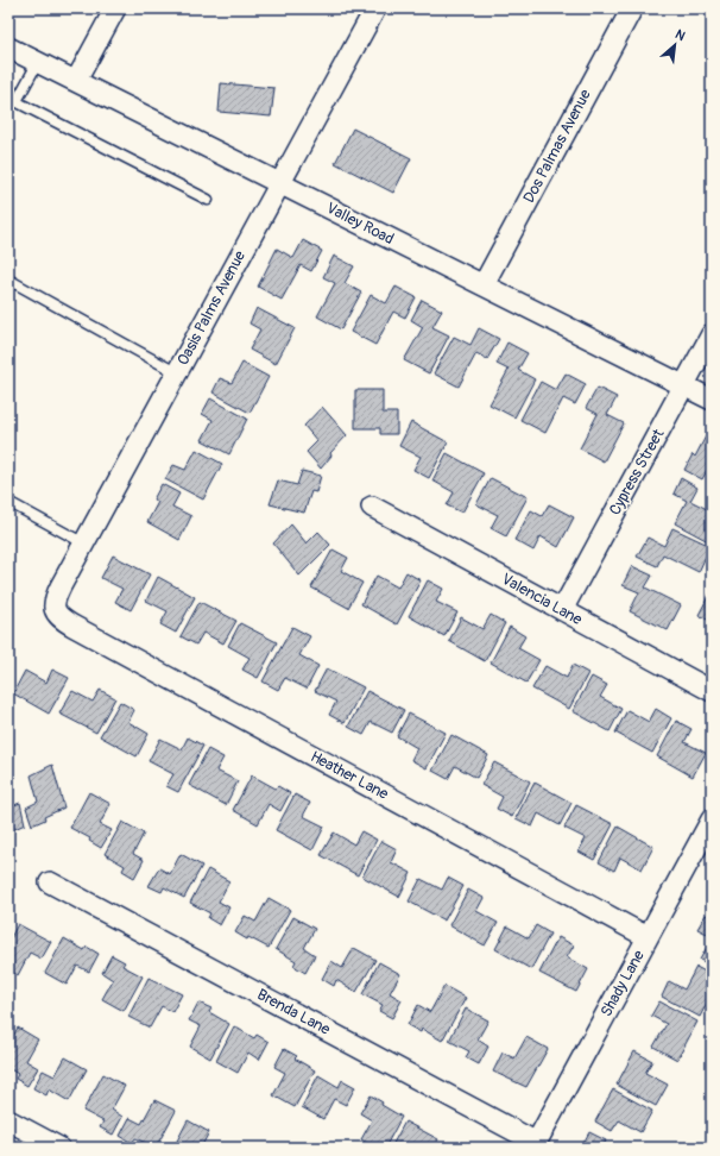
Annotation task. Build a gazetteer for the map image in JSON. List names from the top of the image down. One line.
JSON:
{"streets":{"street":["Dos Palmas Avenue","Valley Road","Oasis Palms Avenue","Cypress Street","Valencia Lane","Heather Lane","Shady Lane","Brenda Lane"]},"crossings":[["Dos Palmas Avenue","Valley Road"],["Valley Road","Oasis Palms Avenue"],["Valley Road","Cypress Street"],["Oasis Palms Avenue","Heather Lane"],["Cypress Street","Valencia Lane"],["Heather Lane","Shady Lane"],["Shady Lane","Brenda Lane"]],"north":"top right"}
